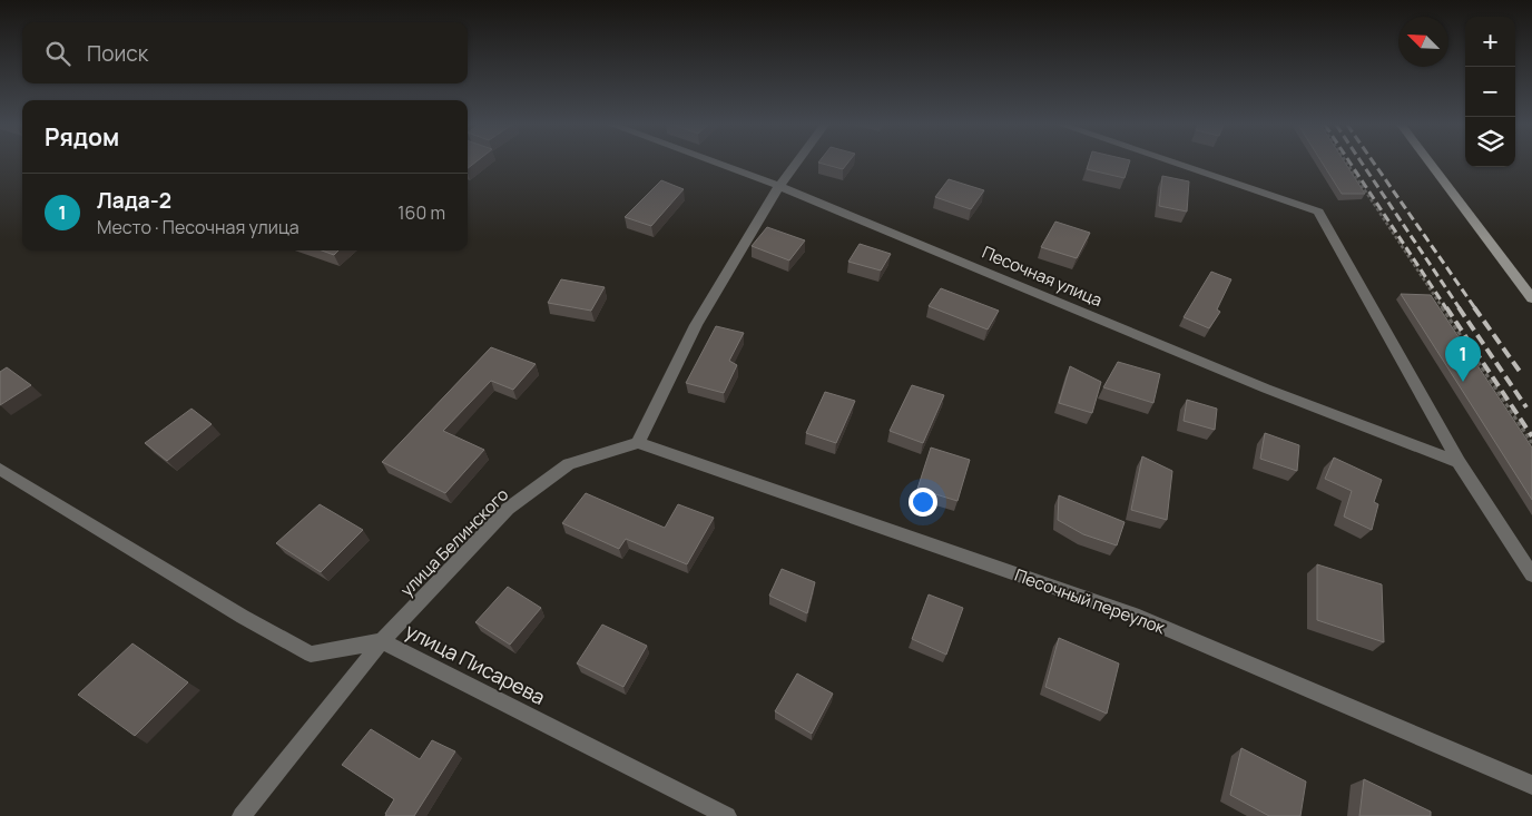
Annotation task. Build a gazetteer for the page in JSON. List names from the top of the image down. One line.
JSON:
{"streets":{"street":["Песочная улица","улица Белинского","Песочный переулок","улица Писарева"]},"crossings":[["улица Белинского","Песочный переулок"],["улица Белинского","улица Писарева"]],"north":"top left","page":{"map_buttons":["+","−"],"search":"Поиск","heading":"Рядом","list":[{"mark":"1","name":"Лада-2","note":"Место · Песочная улица","value":"160 m"}],"pins":"1"}}
